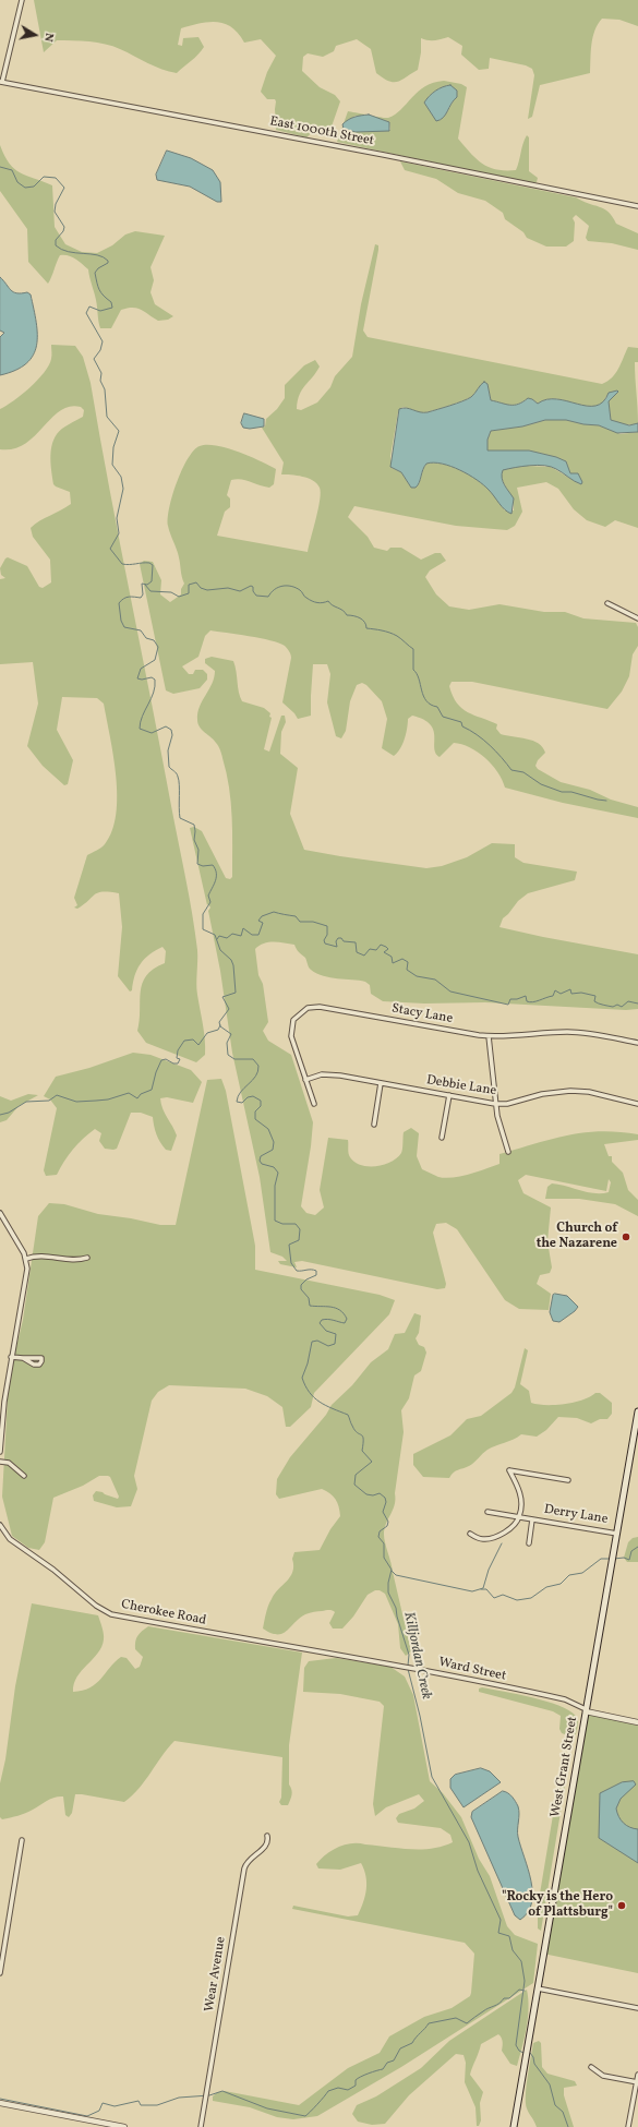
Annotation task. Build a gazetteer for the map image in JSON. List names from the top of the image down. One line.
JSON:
{"streets":{"main road":["West Grant Street"],"street":["East 1000th Street","Stacy Lane","Debbie Lane","Derry Lane","Cherokee Road","Ward Street","Wear Avenue"]},"crossings":[["Stacy Lane","Debbie Lane"],["Derry Lane","West Grant Street"],["Cherokee Road","Ward Street"],["Ward Street","West Grant Street"]],"water":["Killjordan Creek"],"places":["Church of the Nazarene","\"Rocky is the Hero of Plattsburg\""],"north":"right"}
